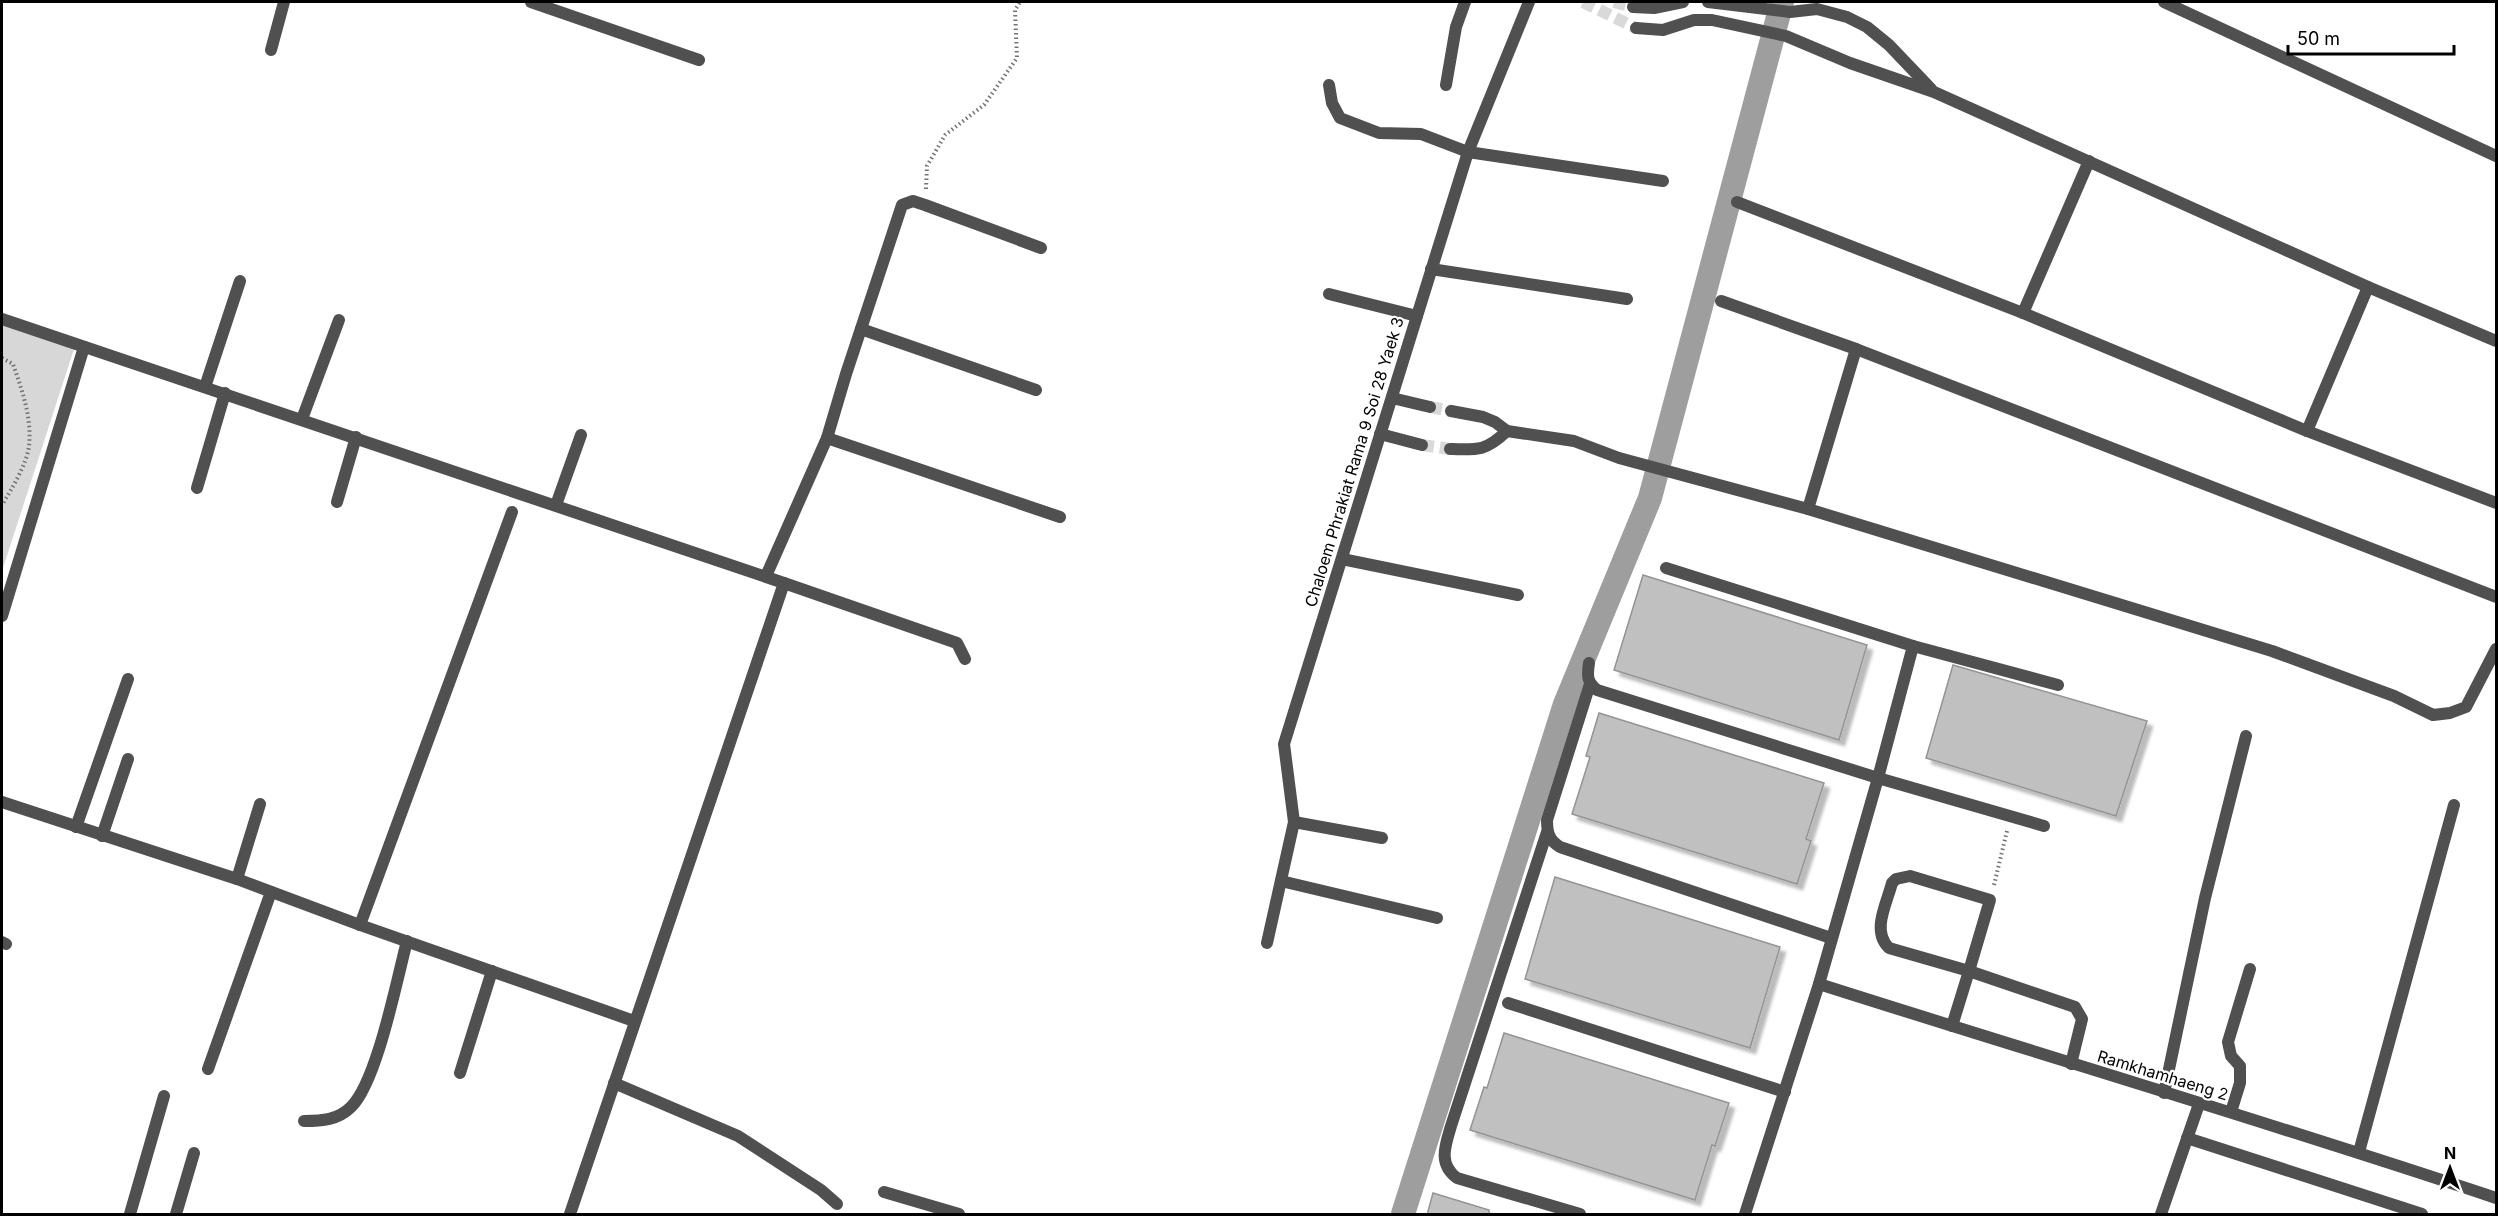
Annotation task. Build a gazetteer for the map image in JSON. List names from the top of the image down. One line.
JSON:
{"streets":{"street":["Chaloem Phrakiat Rama 9 Soi 28 Yaek 3","Ramkhamhaeng 2"]},"scale_bar":"50 m","north":"top"}
